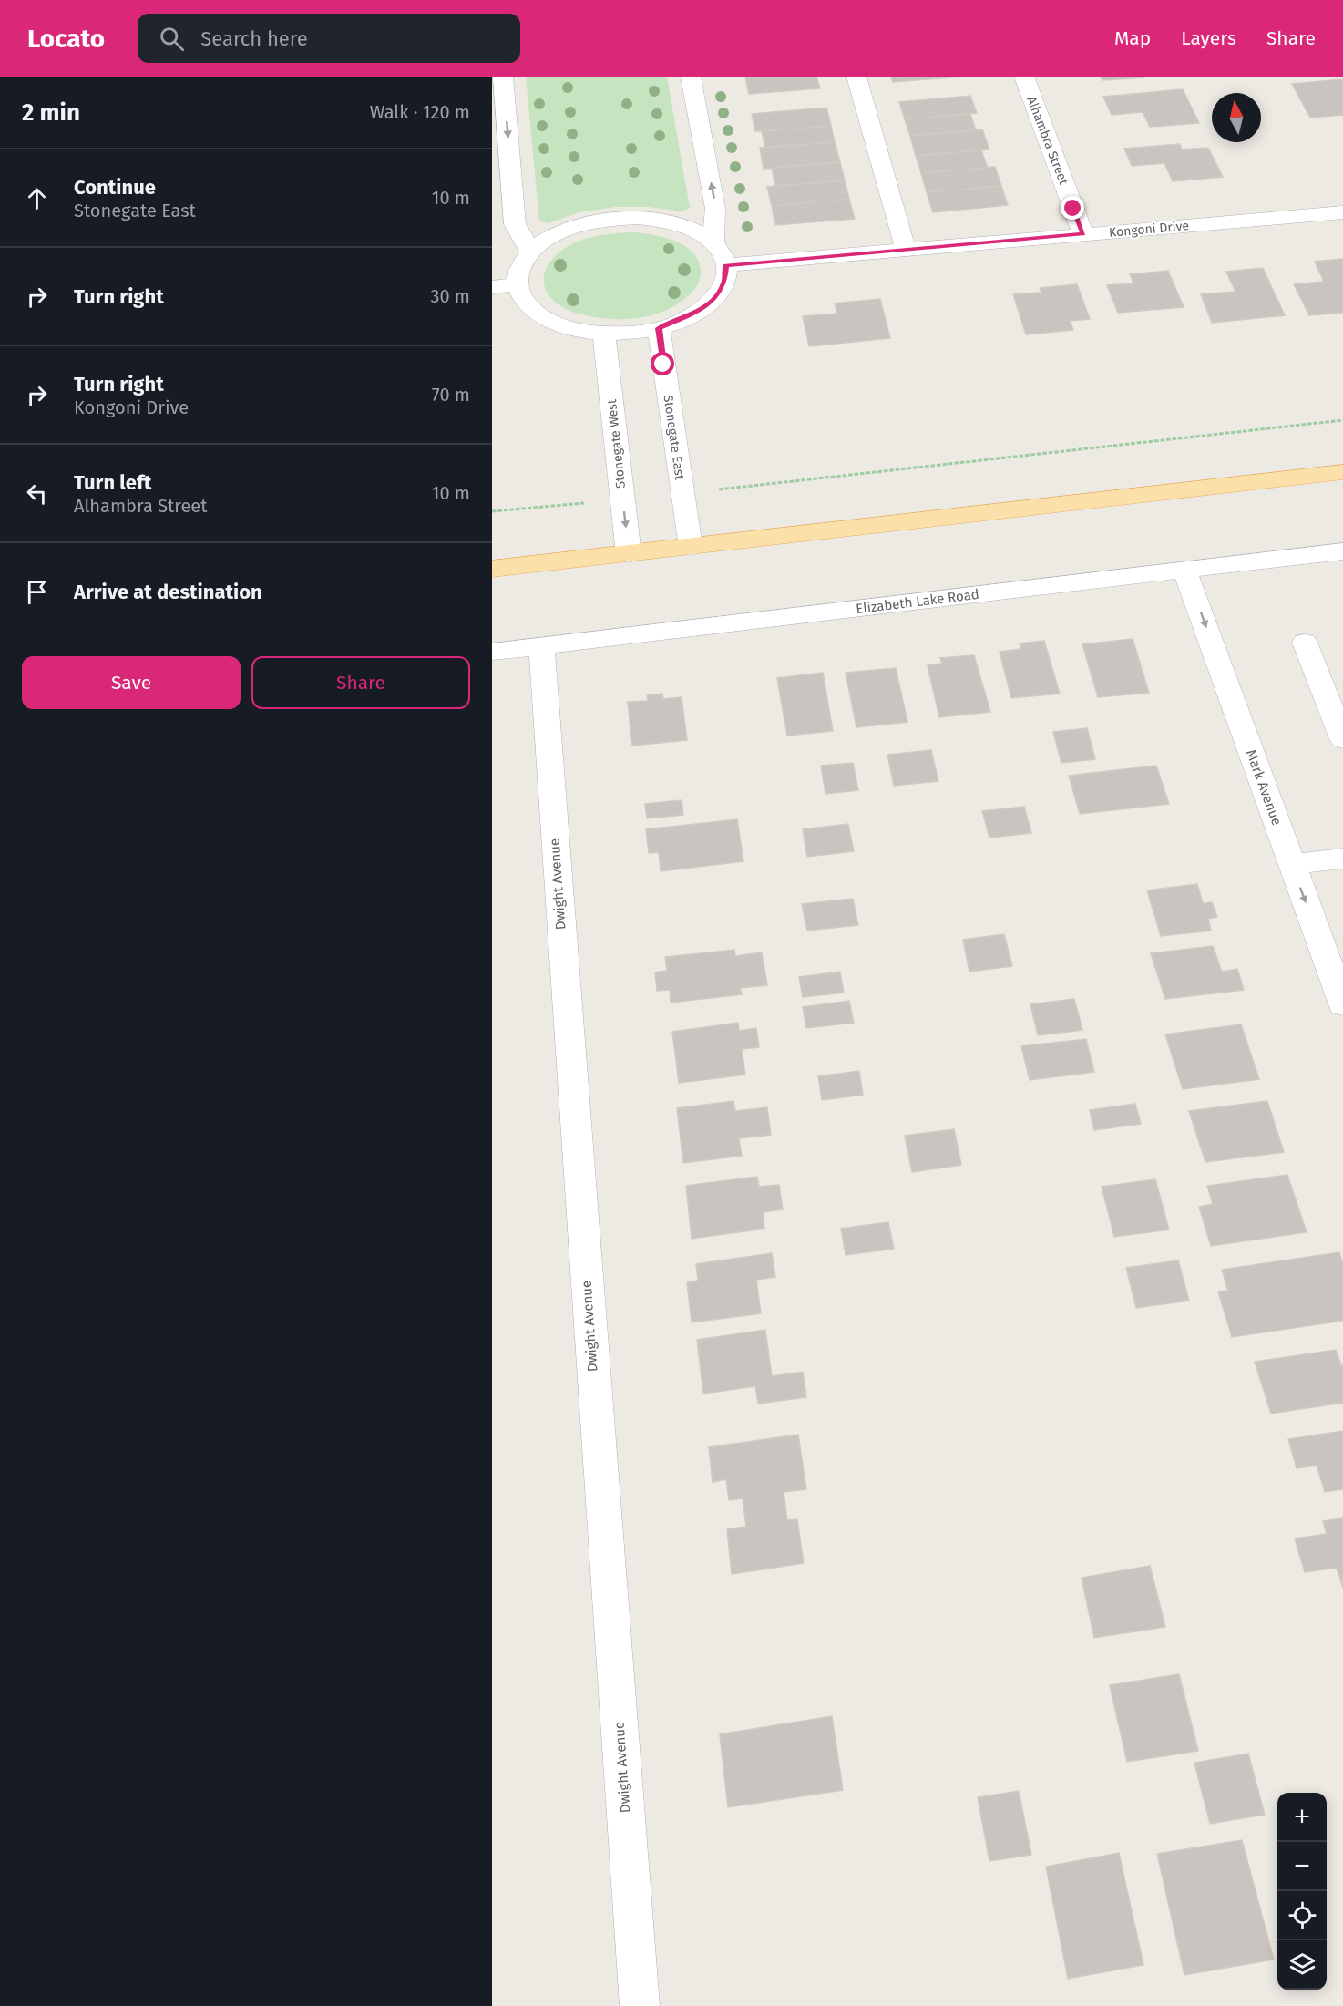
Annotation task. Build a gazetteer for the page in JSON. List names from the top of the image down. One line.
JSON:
{"streets":{"street":["Alhambra Street","Kongoni Drive","Stonegate East","Stonegate West","Elizabeth Lake Road","Mark Avenue","Dwight Avenue"]},"crossings":[["Alhambra Street","Kongoni Drive"],["Kongoni Drive","Stonegate East"],["Kongoni Drive","Stonegate West"],["Stonegate East","Stonegate West"],["Elizabeth Lake Road","Mark Avenue"],["Elizabeth Lake Road","Dwight Avenue"]],"one_way":["Mark Avenue"],"north":"top","page":{"header":"Locato","search":"Search here","nav":["Map","Layers","Share"],"heading":["2 min","Walk · 120 m"],"list":[["Continue","Stonegate East","10 m"],["Turn right","30 m"],["Turn right","Kongoni Drive","70 m"],["Turn left","Alhambra Street","10 m"],"Arrive at destination"],"buttons":["Save","Share"],"map_buttons":["+","−"]}}
